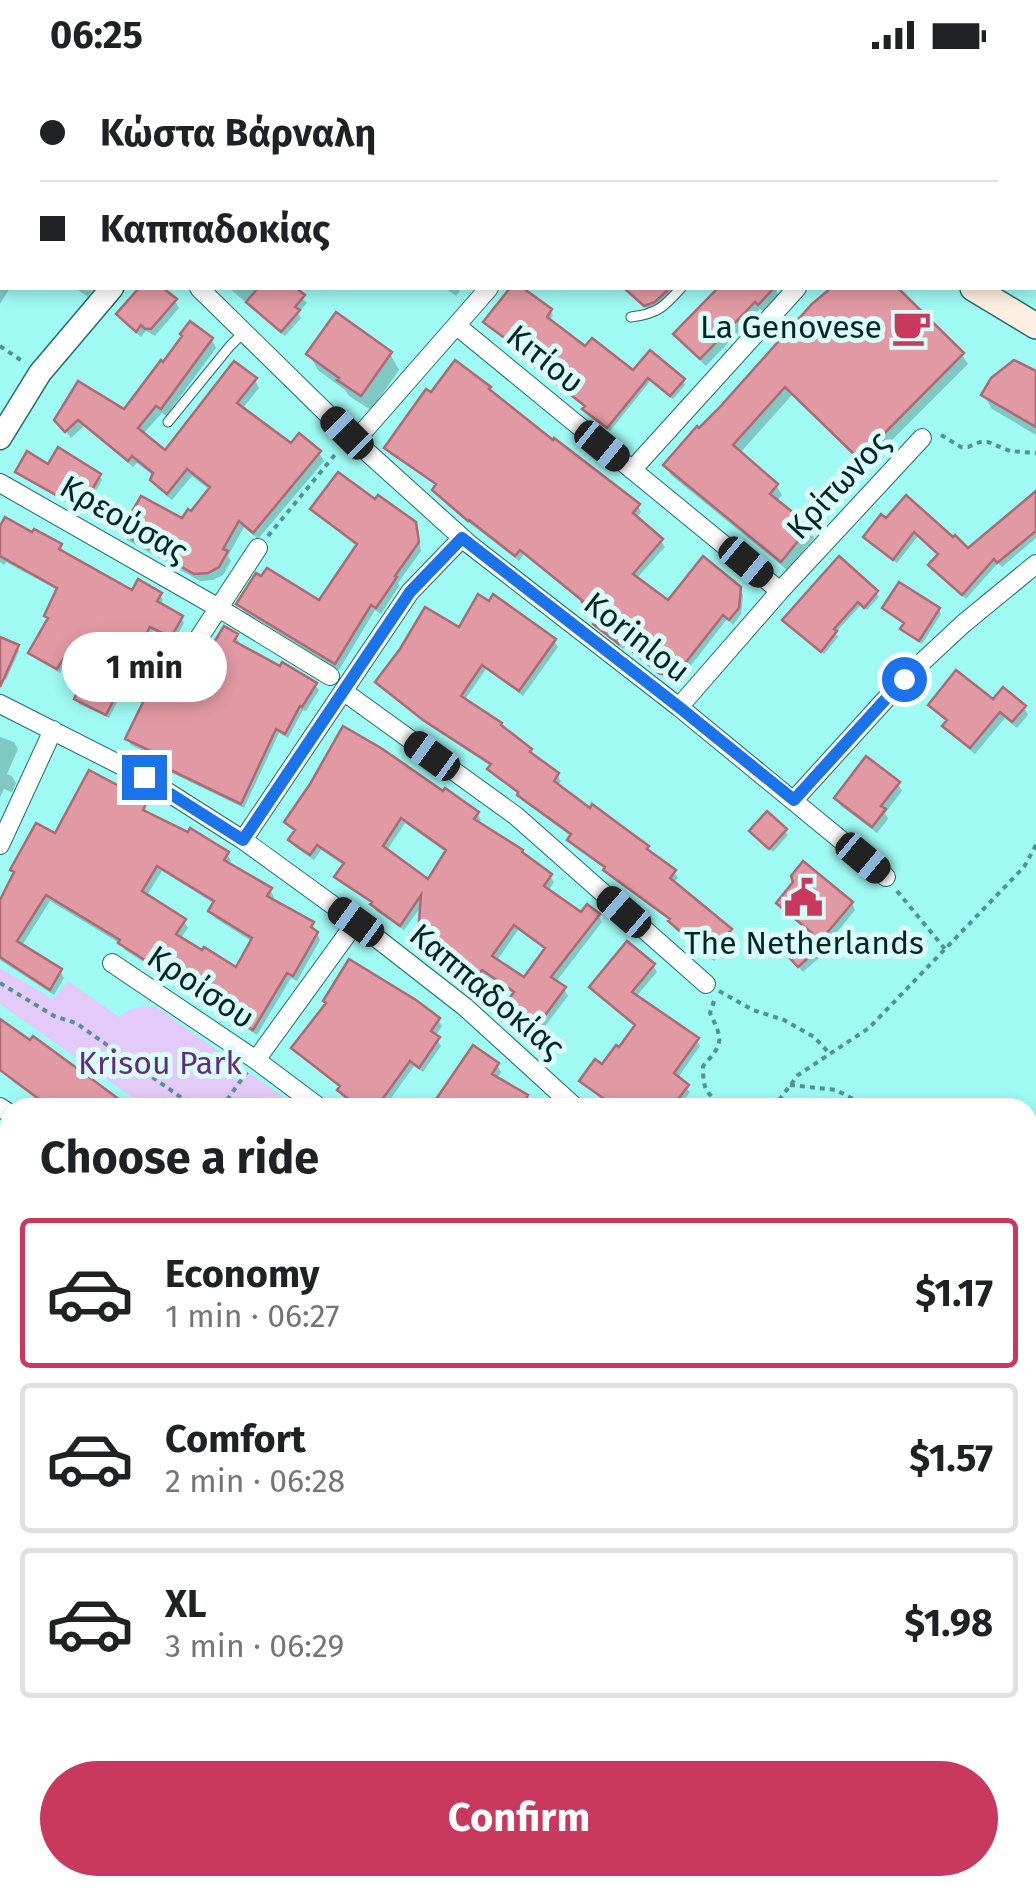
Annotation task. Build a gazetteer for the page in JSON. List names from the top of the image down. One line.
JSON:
{"streets":{"street":["Κιτίου","Κρίτωνος","Κρεούσας","Korinlou","Κροίσου","Καππαδοκίας"]},"crossings":[["Κιτίου","Κρίτωνος"],["Κρίτωνος","Korinlou"],["Κροίσου","Καππαδοκίας"]],"parks":["Krisou Park"],"places":{"cafe":["La Genovese"],"public building":["The Netherlands"]},"page":{"status":"06:25","banner":["Κώστα Βάρναλη","Καππαδοκίας"],"bubble":"1 min","heading":"Choose a ride","list":[{"name":"Economy","note":"1 min · 06:27","value":"$1.17"},{"name":"Comfort","note":"2 min · 06:28","value":"$1.57"},{"name":"XL","note":"3 min · 06:29","value":"$1.98"}],"buttons":"Confirm"}}
